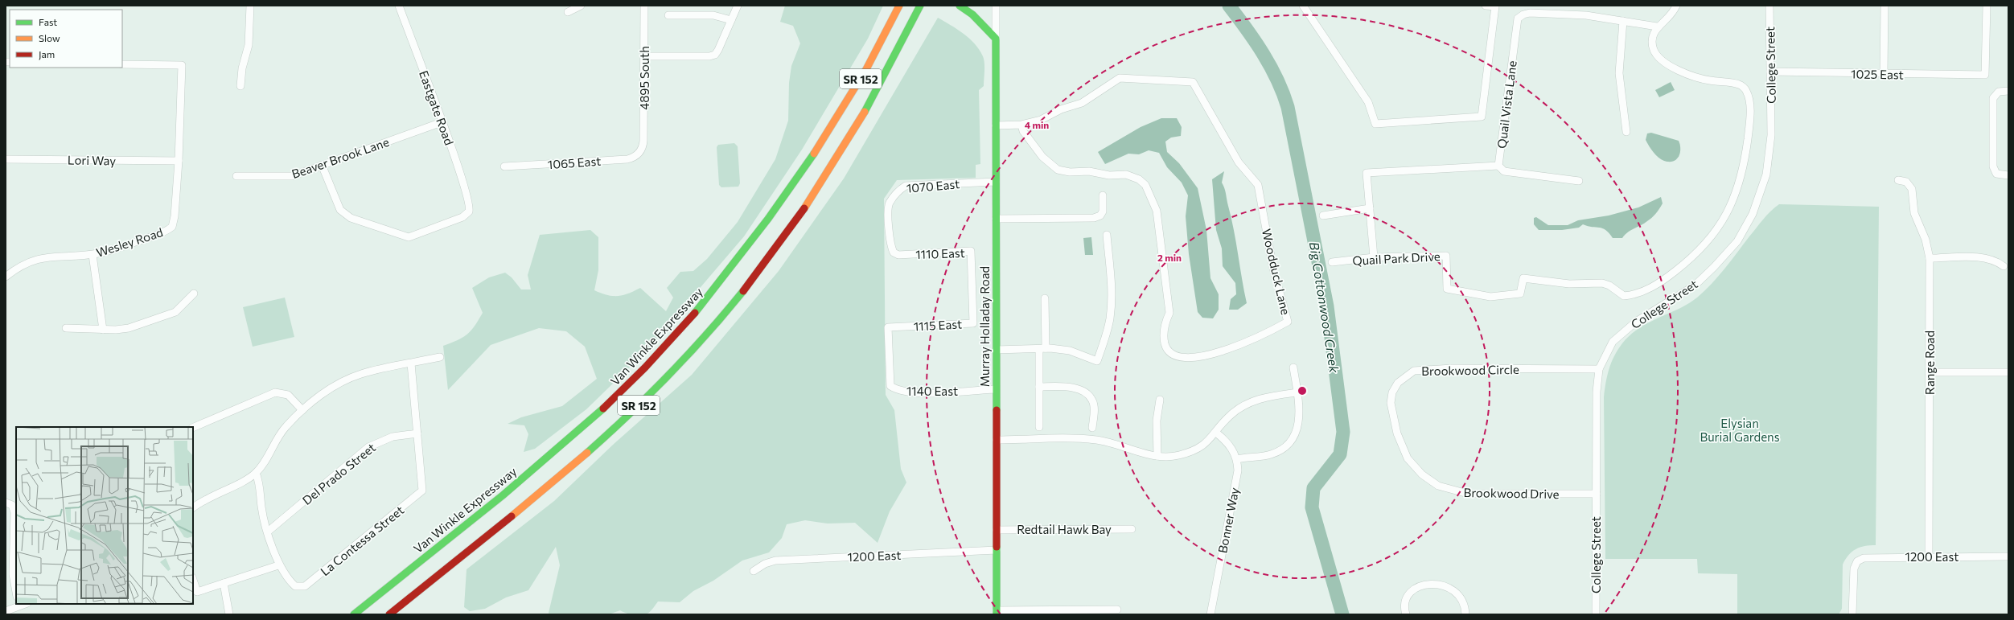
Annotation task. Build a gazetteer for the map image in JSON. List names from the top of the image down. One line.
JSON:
{"streets":{"main road":["SR 152","Murray Holladay Road","Van Winkle Expressway"],"street":["College Street","1025 East","4895 South","Quail Vista Lane","Eastgate Road","Beaver Brook Lane","Lori Way","1065 East","1070 East","Wesley Road","1110 East","Quail Park Drive","Woodduck Lane","1115 East","Range Road","Brookwood Circle","1140 East","Del Prado Street","Brookwood Drive","Bonner Way","Redtail Hawk Bay","La Contessa Street","1200 East"]},"crossings":[["College Street","1025 East"],["College Street","Brookwood Circle"],["College Street","Brookwood Drive"],["4895 South","1065 East"],["Quail Vista Lane","Quail Park Drive"],["Eastgate Road","Beaver Brook Lane"],["Lori Way","Wesley Road"],["1070 East","1110 East"],["1070 East","Murray Holladay Road"],["1110 East","1115 East"],["1115 East","1140 East"],["Murray Holladay Road","1140 East"],["Murray Holladay Road","Redtail Hawk Bay"],["Murray Holladay Road","1200 East"],["Range Road","1200 East"],["Brookwood Circle","Brookwood Drive"],["Del Prado Street","La Contessa Street"]],"water":["Big Cottonwood Creek"],"parks":["Elysian Burial Gardens"],"legend":["Fast","Slow","Jam"],"rings":["4 min","2 min"]}
